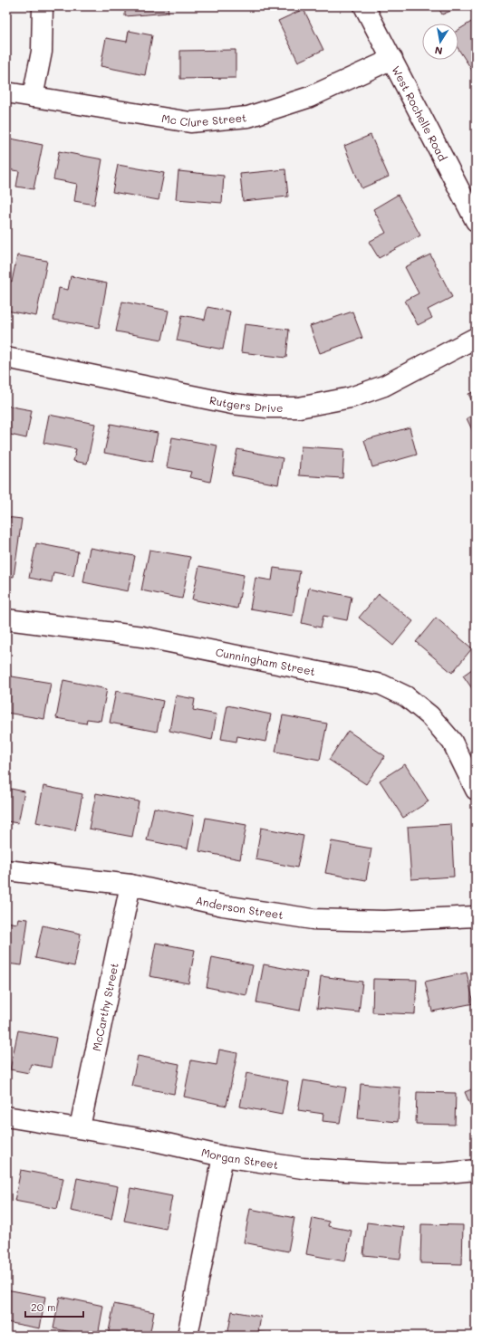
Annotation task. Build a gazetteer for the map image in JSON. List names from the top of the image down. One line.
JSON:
{"streets":{"street":["West Rochelle Road","Mc Clure Street","Rutgers Drive","Cunningham Street","Anderson Street","McCarthy Street","Morgan Street"]},"crossings":[["West Rochelle Road","Mc Clure Street"],["Anderson Street","McCarthy Street"],["McCarthy Street","Morgan Street"]],"scale_bar":"20 m","north":"bottom"}
